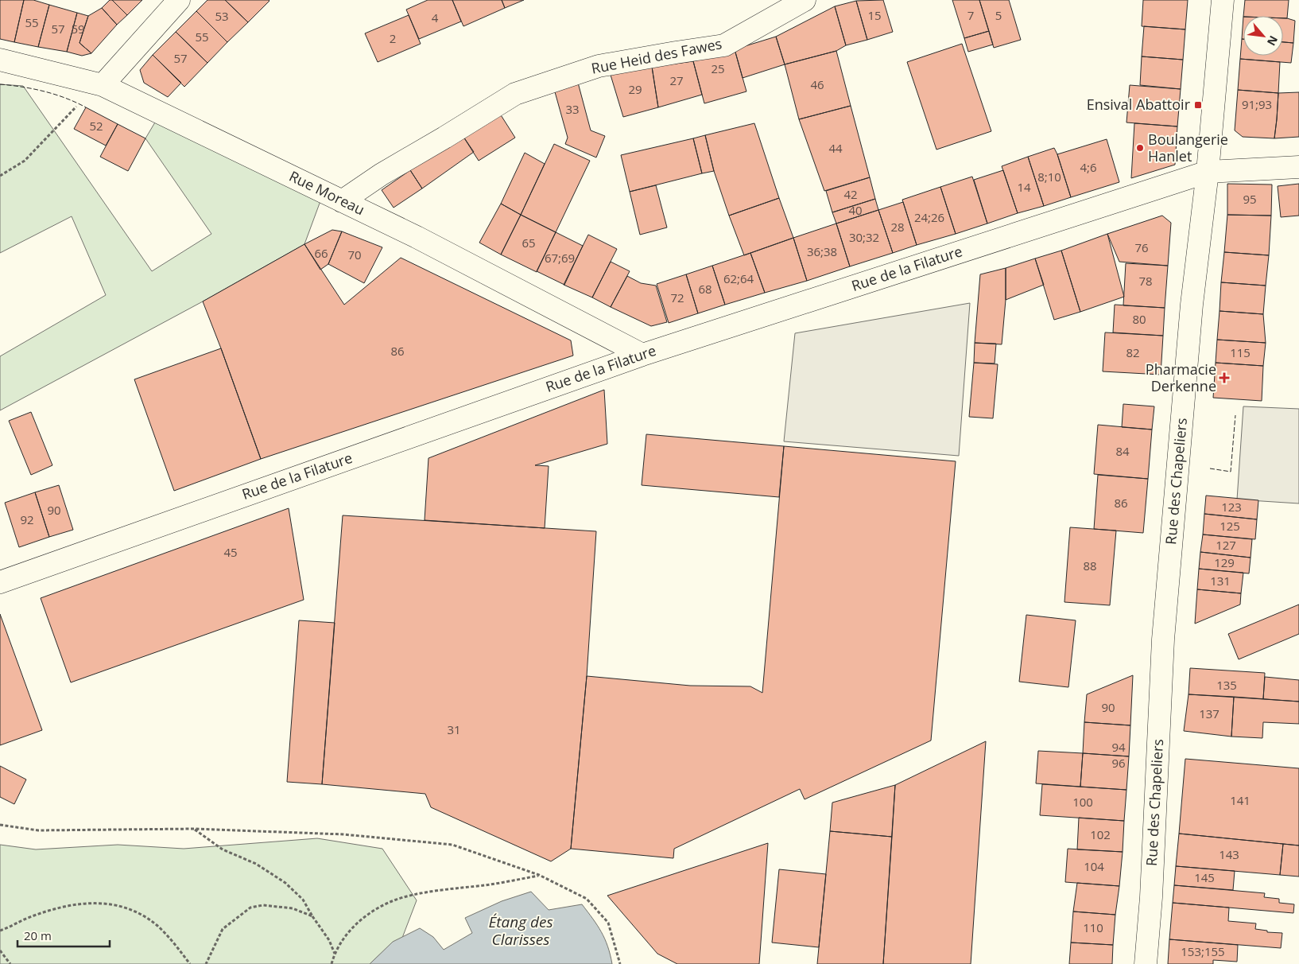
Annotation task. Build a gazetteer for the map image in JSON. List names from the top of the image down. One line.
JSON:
{"streets":{"street":["Rue Heid des Fawes","Rue Moreau","Rue de la Filature","Rue des Chapeliers"]},"crossings":[["Rue Heid des Fawes","Rue Moreau"],["Rue Moreau","Rue de la Filature"],["Rue de la Filature","Rue des Chapeliers"]],"water":["Étang des Clarisses"],"places":{"transit":["Ensival Abattoir"],"other":["Boulangerie Hanlet"],"health":["Pharmacie Derkenne"]},"house_numbers":["15","7","5","53","4","55","57","59","55","2","57","25","27","46","29","91;93","33","52","44","4;6","8;10","14","42","95","40","24;26","28","30;32","65","76","36;38","66","70","67;69","62;64","78","68","72","80","86","82","115","84","86","123","90","92","125","127","45","129","88","131","135","90","137","31","94","96","141","100","102","143","104","145","110","153;155"],"scale_bar":"20 m","north":"bottom right"}
